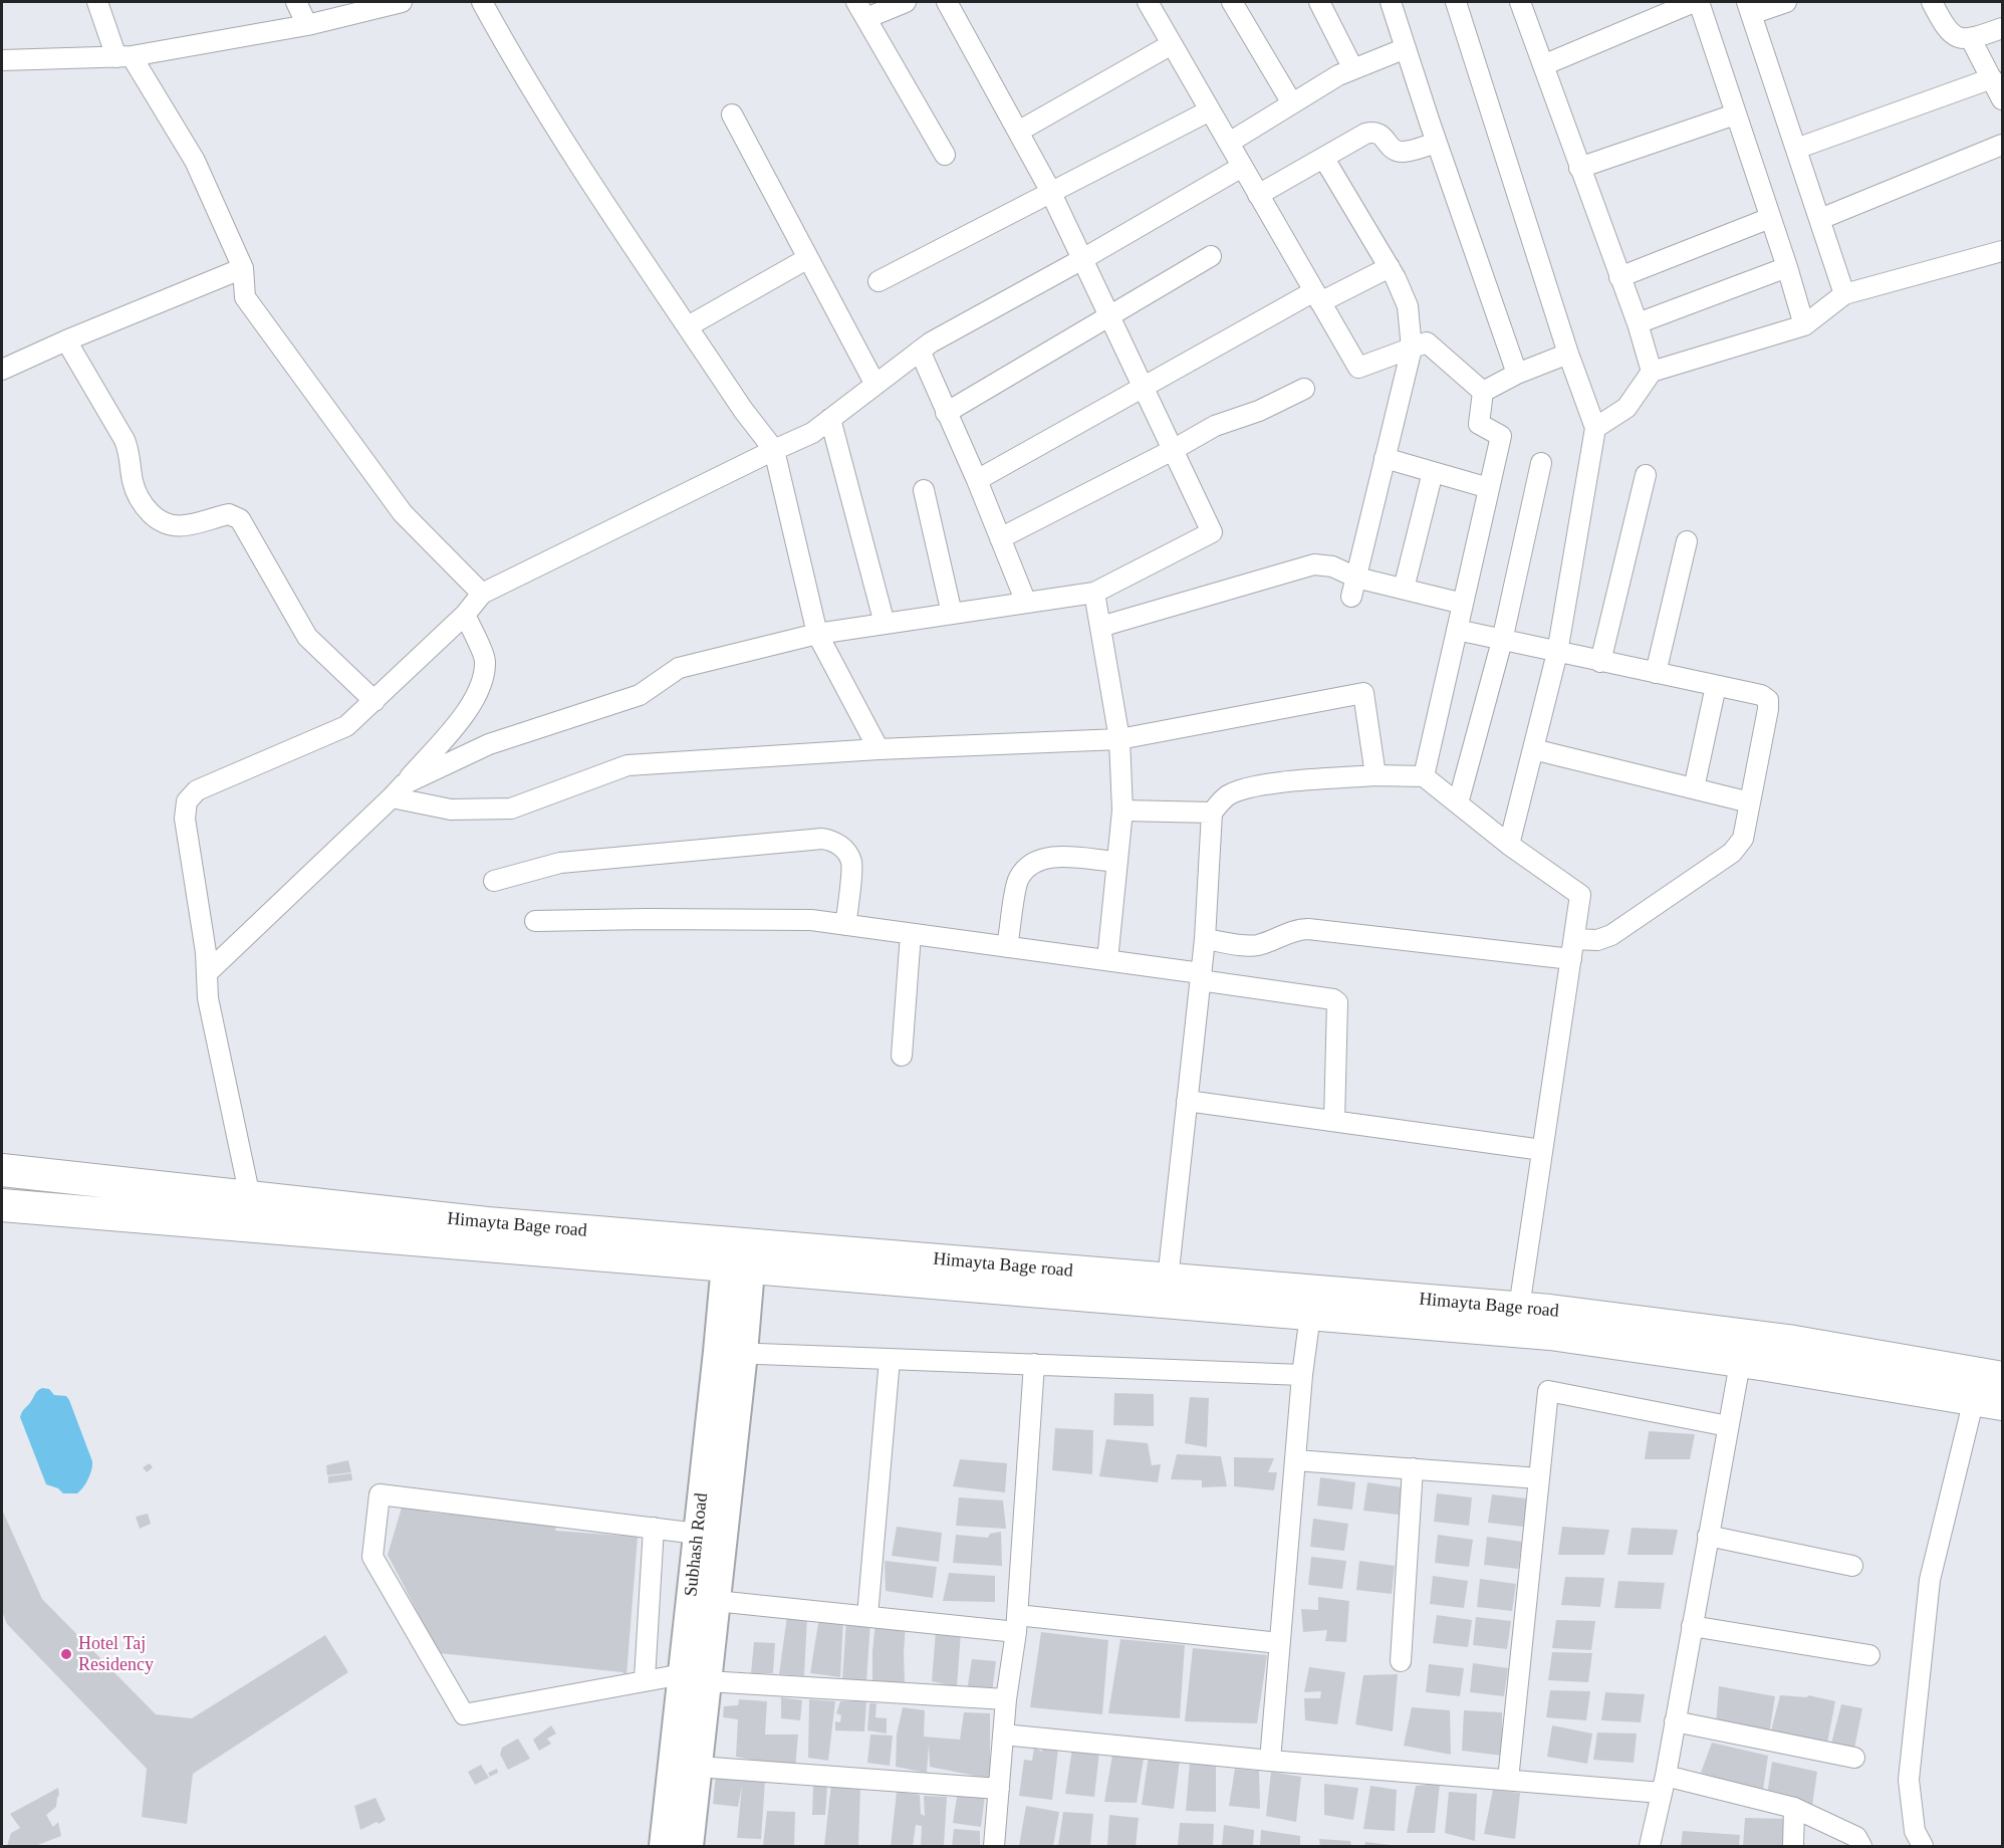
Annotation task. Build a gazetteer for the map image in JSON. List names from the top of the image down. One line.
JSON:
{"streets":{"main road":["Himayta Bage road"],"street":["Subhash Road"]},"crossings":[["Himayta Bage road","Subhash Road"]],"places":["Hotel Taj Residency"]}
